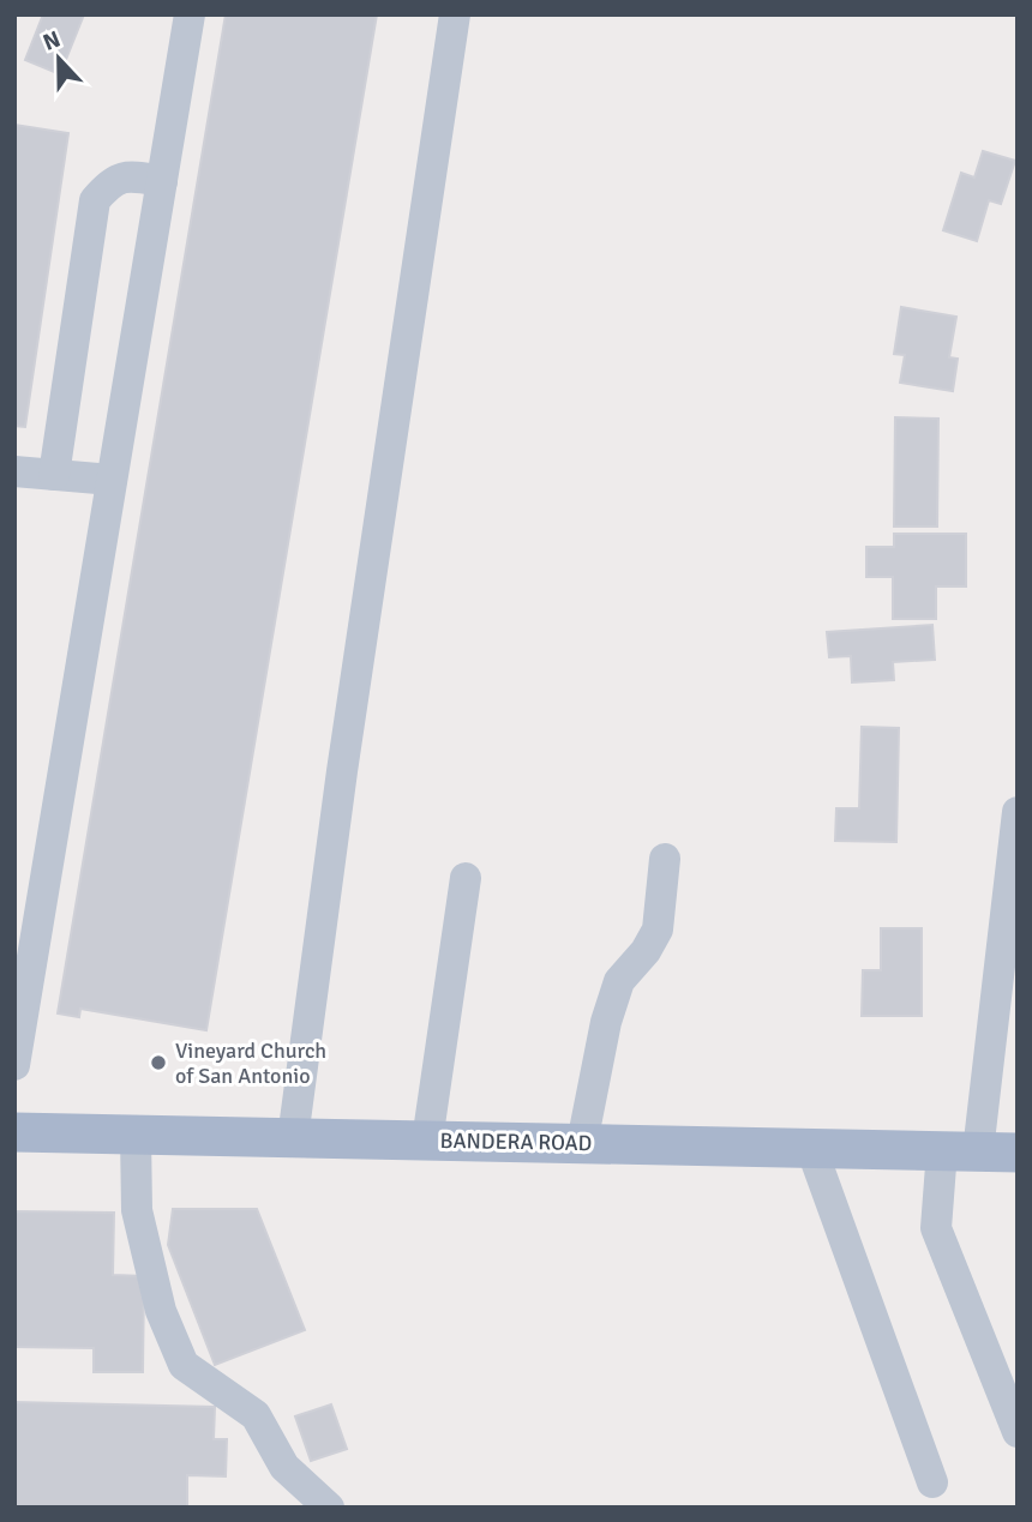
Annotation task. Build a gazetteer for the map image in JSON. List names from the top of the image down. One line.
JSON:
{"streets":{"main road":["BANDERA ROAD"]},"places":["Vineyard Church of San Antonio"],"north":"top"}
